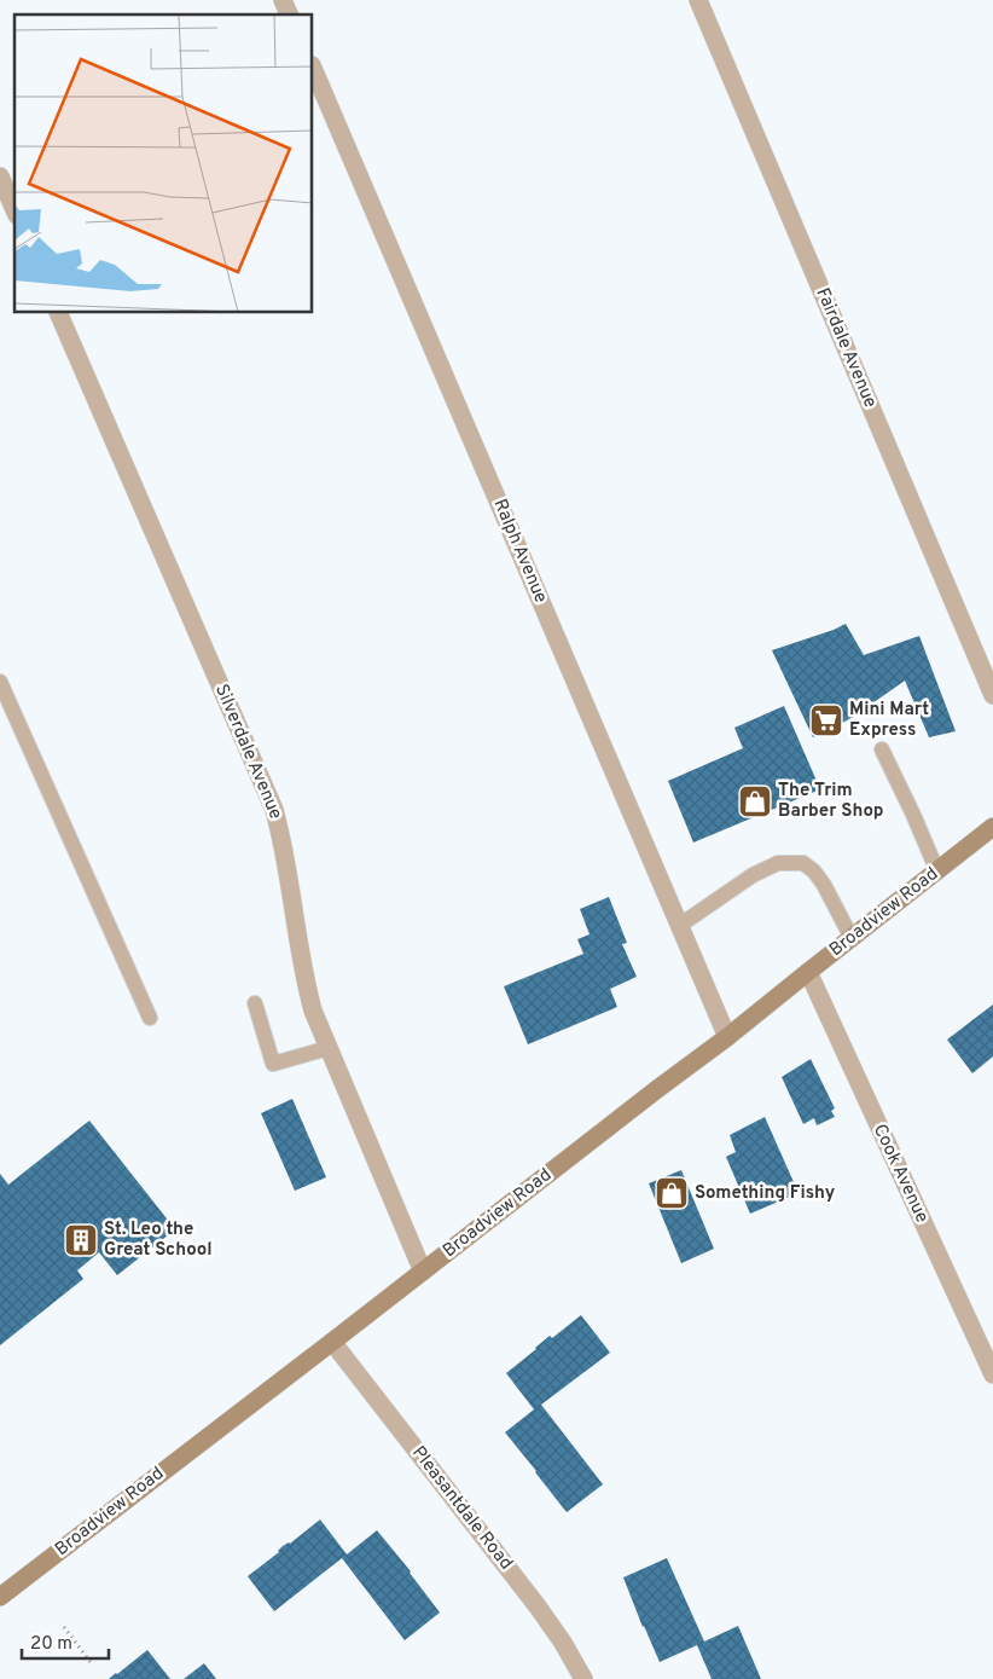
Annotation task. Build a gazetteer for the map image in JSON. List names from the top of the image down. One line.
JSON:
{"streets":{"main road":["Broadview Road"],"street":["Fairdale Avenue","Ralph Avenue","Silverdale Avenue","Cook Avenue","Pleasantdale Road"]},"crossings":[["Ralph Avenue","Broadview Road"],["Silverdale Avenue","Broadview Road"],["Broadview Road","Cook Avenue"],["Broadview Road","Pleasantdale Road"]],"places":{"supermarket":["Mini Mart Express"],"shop":["The Trim Barber Shop","Something Fishy"],"building":["St. Leo the Great School"]},"scale_bar":"20 m"}
